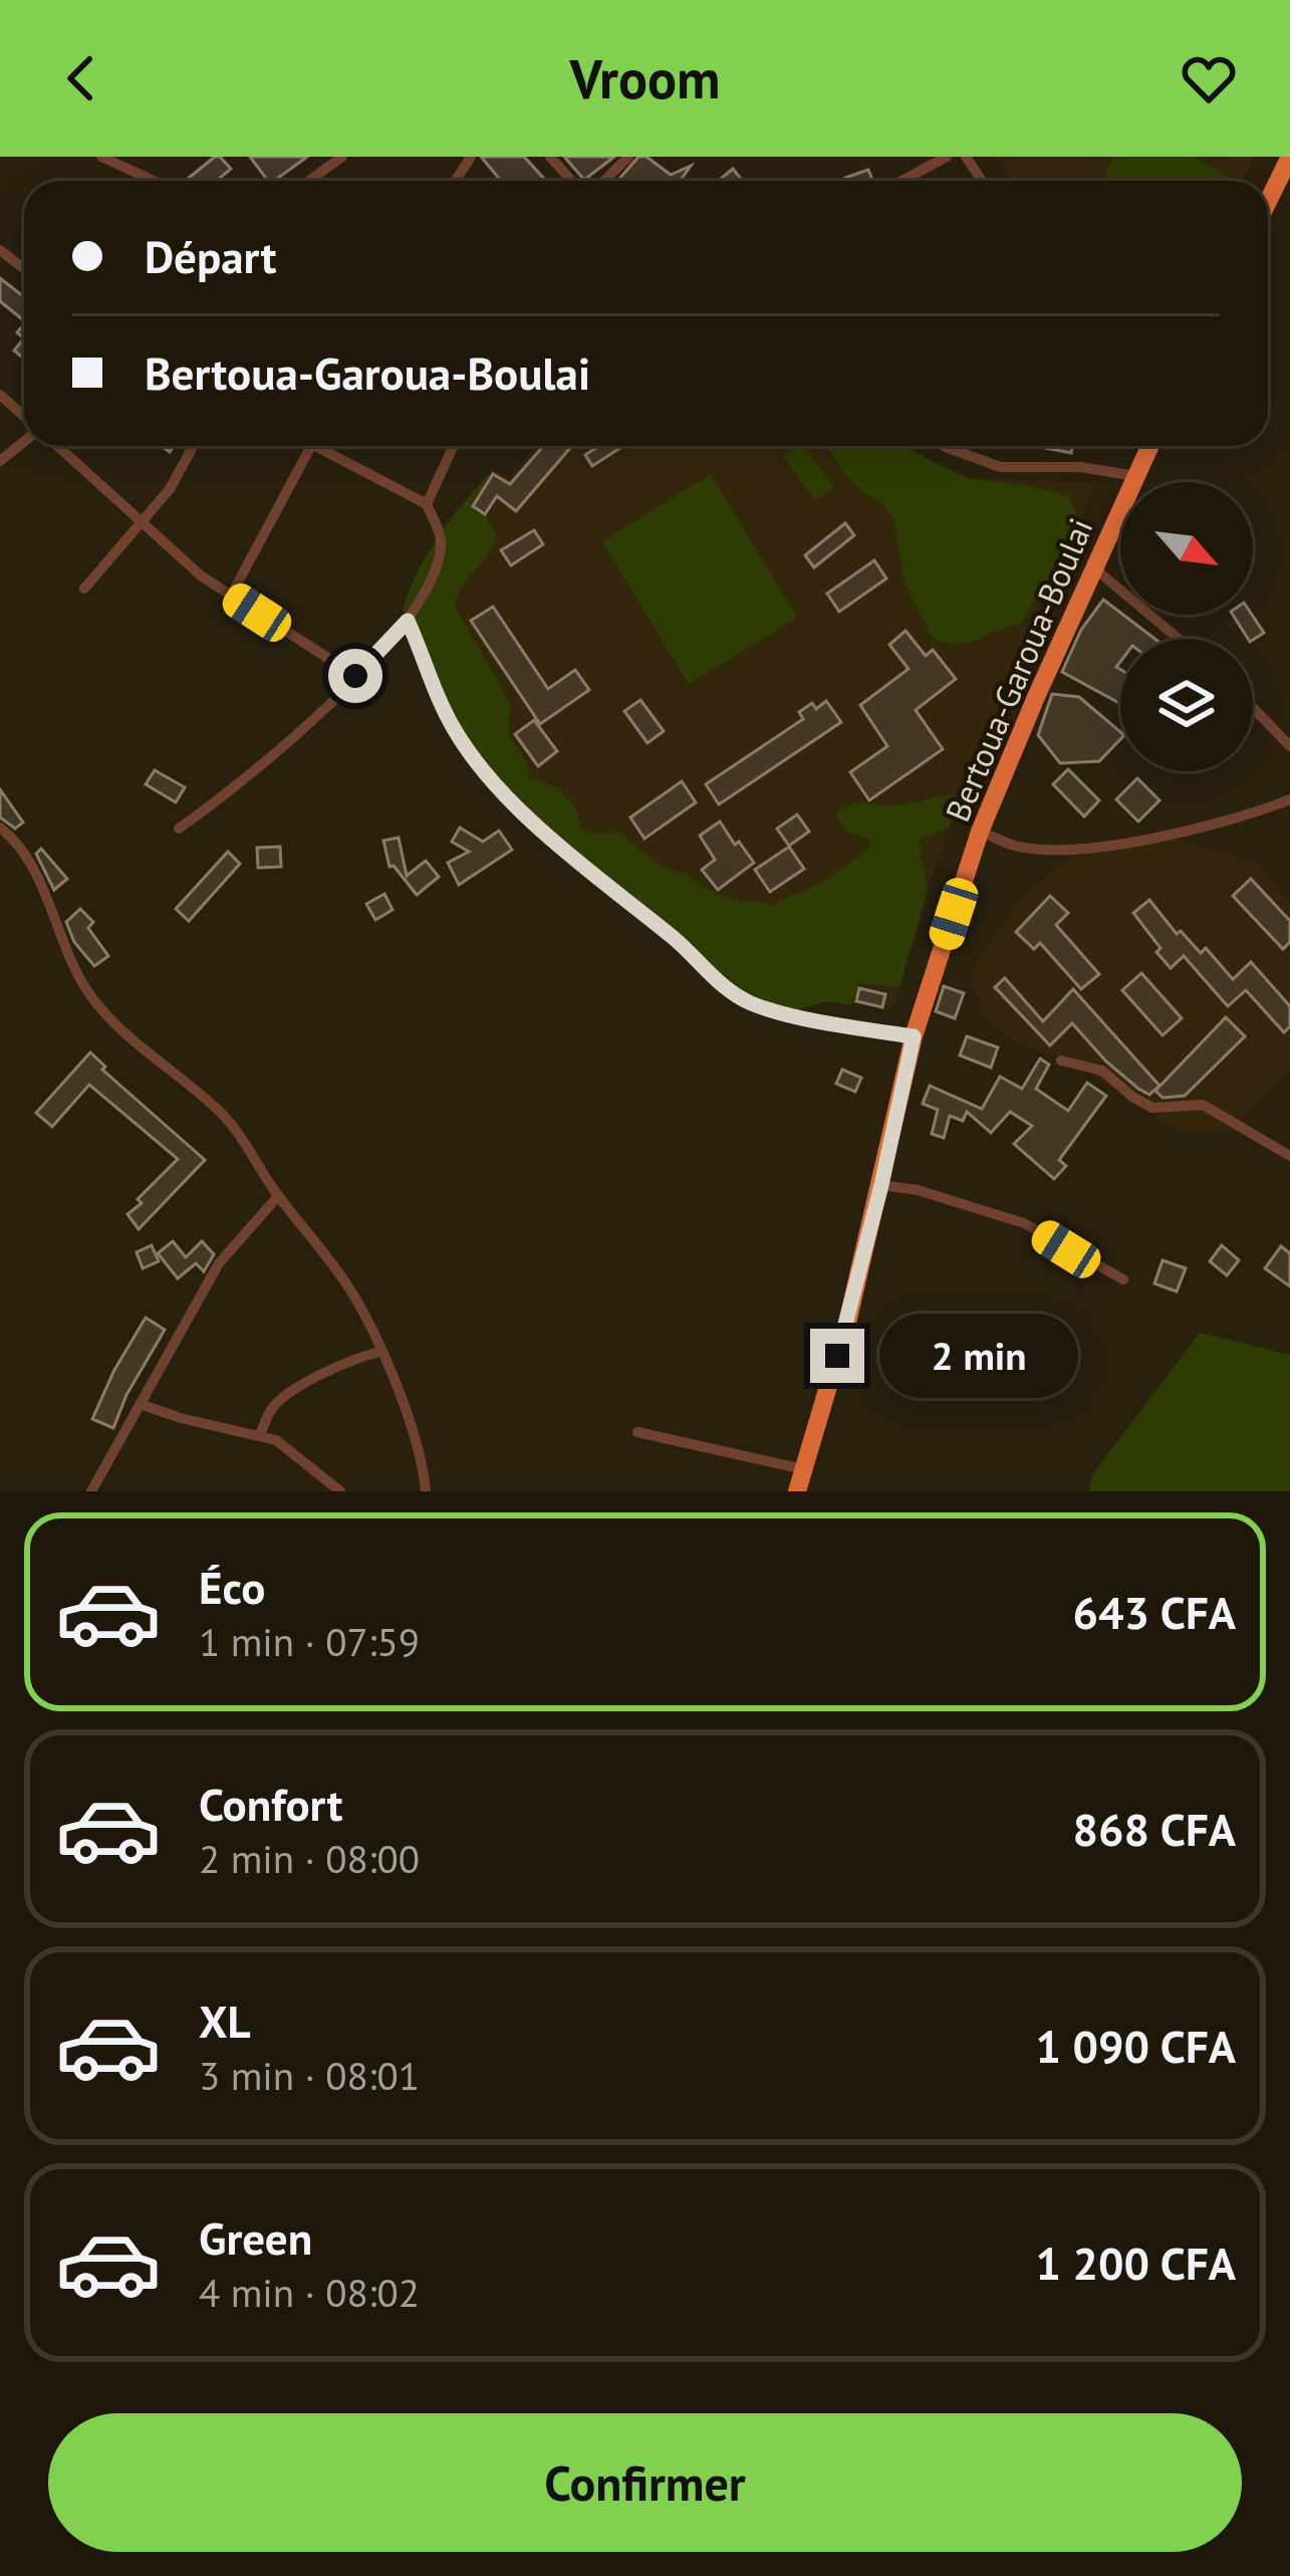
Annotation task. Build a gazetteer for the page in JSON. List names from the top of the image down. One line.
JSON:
{"streets":{"highway":["Bertoua-Garoua-Boulai"]},"north":"bottom right","page":{"header":"Vroom","banner":["Départ","Bertoua-Garoua-Boulai"],"bubble":"2 min","list":[{"name":"Éco","note":"1 min · 07:59","value":"643 CFA"},{"name":"Confort","note":"2 min · 08:00","value":"868 CFA"},{"name":"XL","note":"3 min · 08:01","value":"1 090 CFA"},{"name":"Green","note":"4 min · 08:02","value":"1 200 CFA"}],"buttons":"Confirmer"}}
